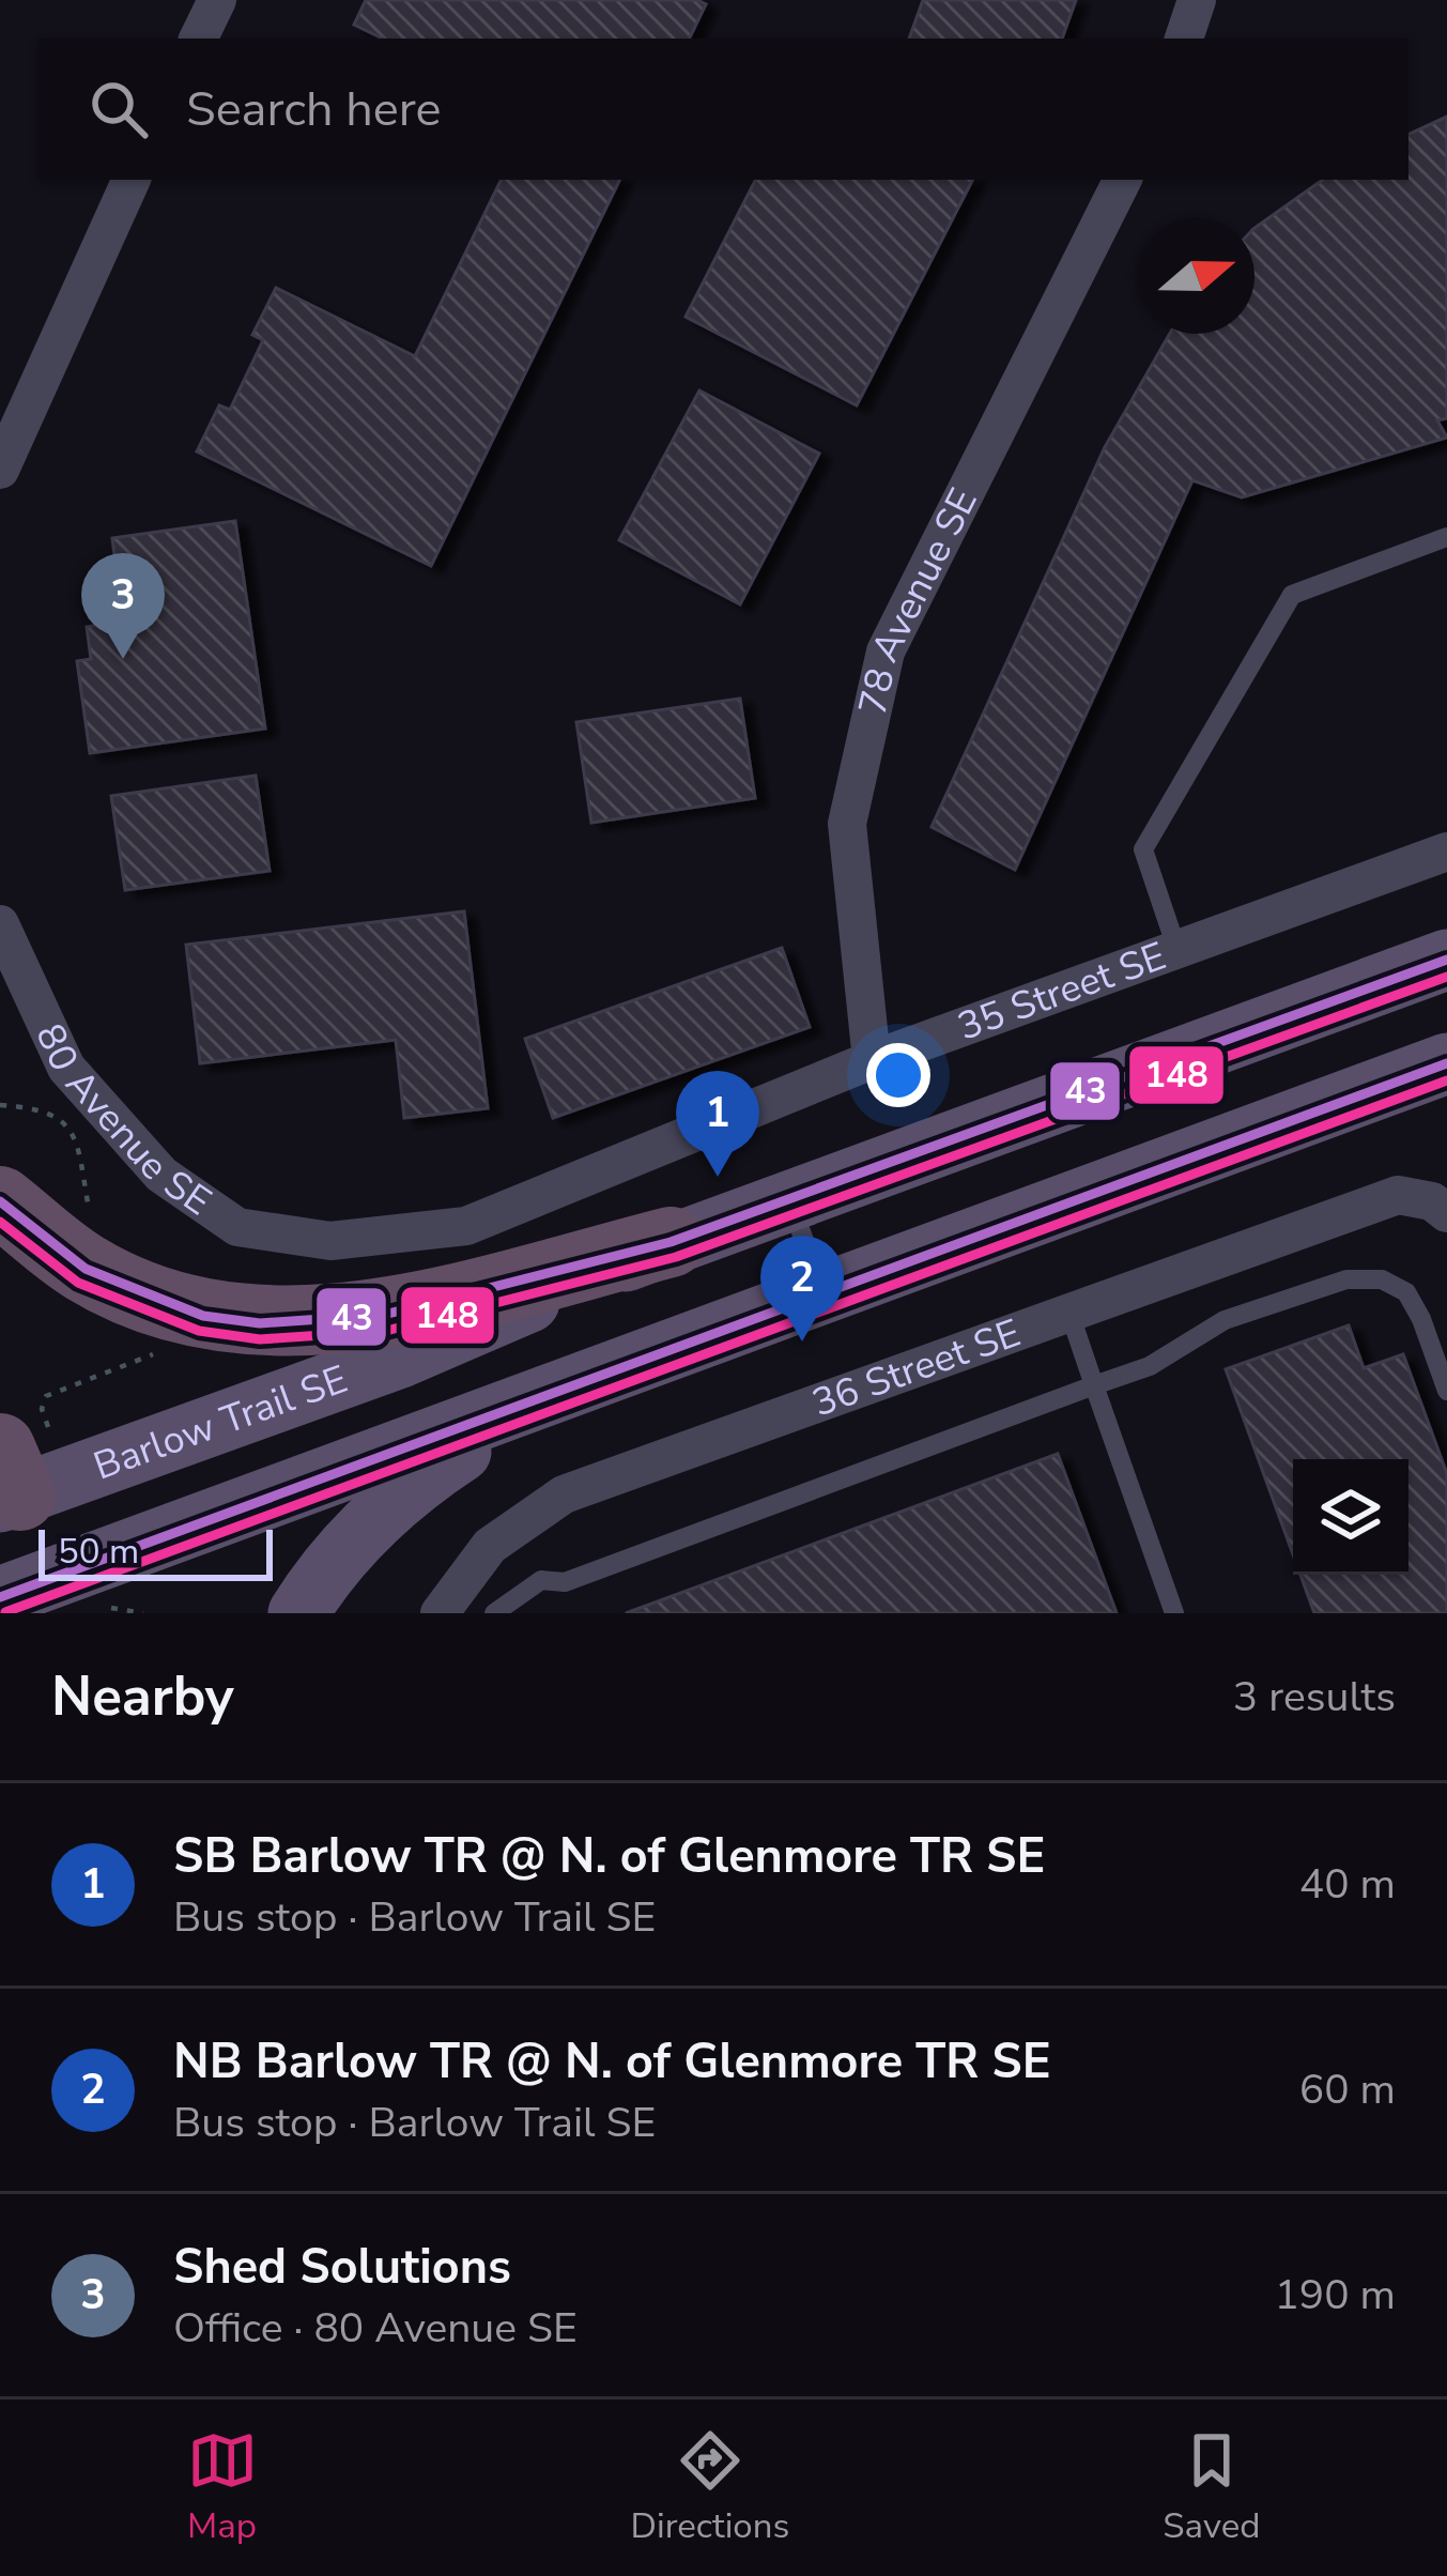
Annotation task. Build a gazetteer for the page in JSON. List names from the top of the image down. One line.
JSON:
{"streets":{"main road":["Barlow Trail SE"],"street":["78 Avenue SE","35 Street SE","80 Avenue SE","36 Street SE"]},"crossings":[["78 Avenue SE","35 Street SE"],["35 Street SE","80 Avenue SE"]],"lines":["transit line 43","transit line 148"],"scale_bar":"50 m","north":"right","page":{"search":"Search here","pins":["3","1","2"],"scale":"50 m","heading":["Nearby","3 results"],"list":[{"mark":"1","name":"SB Barlow TR @ N. of Glenmore TR SE","note":"Bus stop · Barlow Trail SE","value":"40 m"},{"mark":"2","name":"NB Barlow TR @ N. of Glenmore TR SE","note":"Bus stop · Barlow Trail SE","value":"60 m"},{"mark":"3","name":"Shed Solutions","note":"Office · 80 Avenue SE","value":"190 m"}],"nav":["Map","Directions","Saved"]}}
